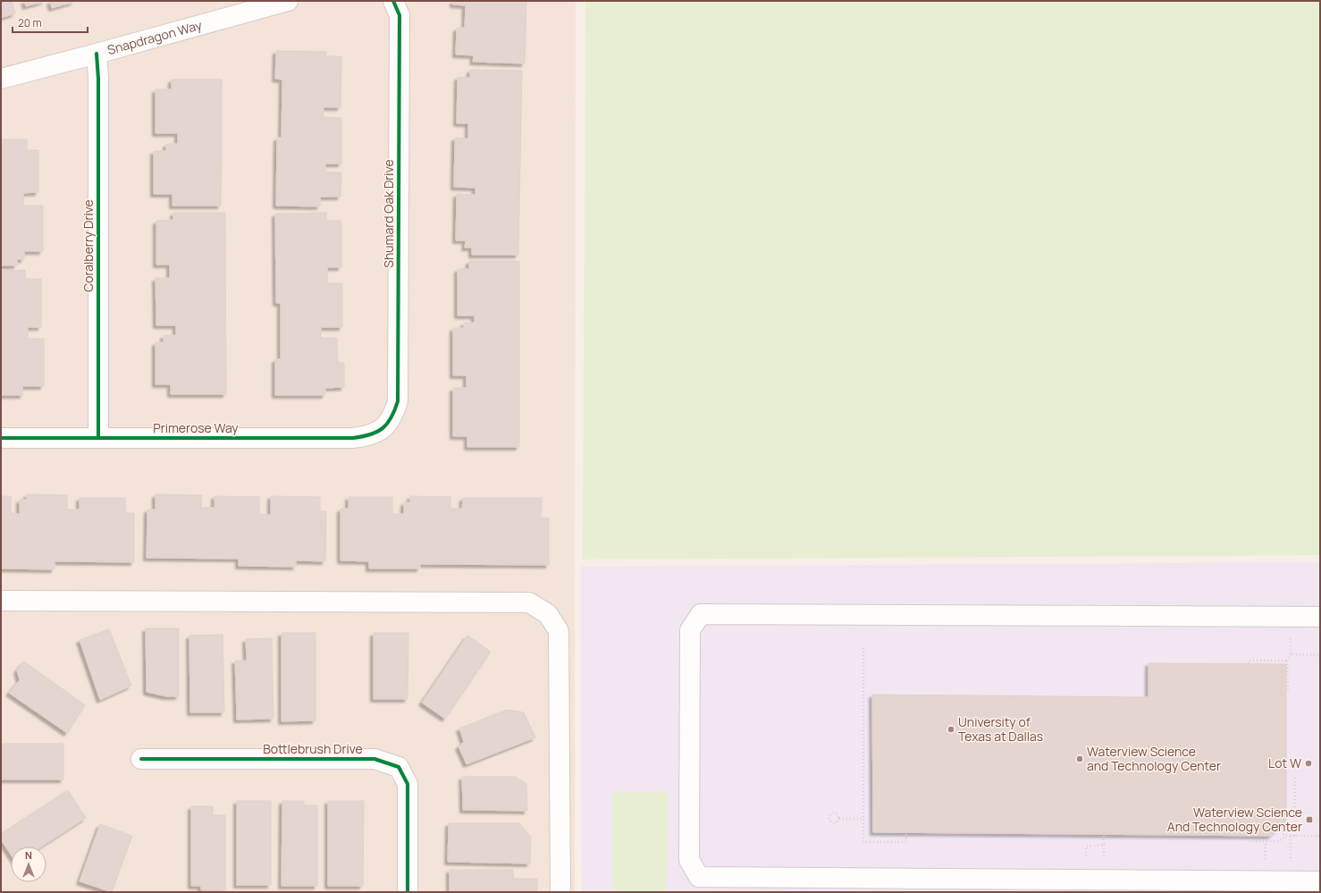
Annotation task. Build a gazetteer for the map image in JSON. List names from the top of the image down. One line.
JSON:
{"streets":{"street":["Snapdragon Way","Shumard Oak Drive","Coralberry Drive","Primerose Way","Bottlebrush Drive"]},"crossings":[["Snapdragon Way","Coralberry Drive"],["Shumard Oak Drive","Primerose Way"],["Coralberry Drive","Primerose Way"]],"places":{"other":["University of Texas at Dallas","Waterview Science and Technology Center","Lot W"],"transit":["Waterview Science And Technology Center"]},"scale_bar":"20 m","north":"top"}
